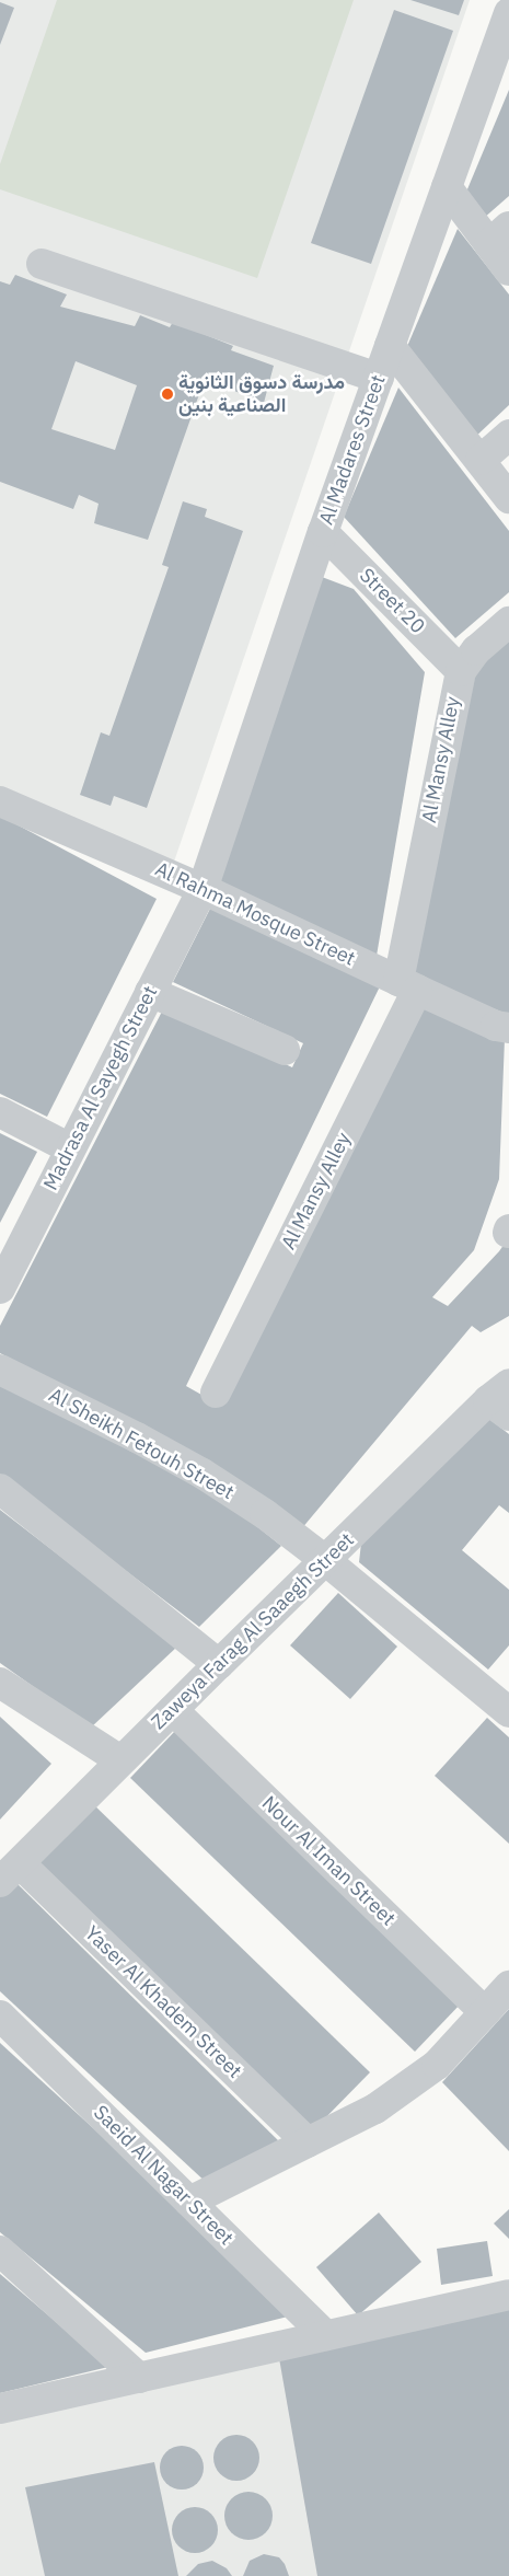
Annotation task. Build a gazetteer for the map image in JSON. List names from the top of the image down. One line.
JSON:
{"streets":{"street":["Al Madares Street","Street 20","Al Mansy Alley","Al Rahma Mosque Street","Madrasa Al Sayegh Street","Al Sheikh Fetouh Street","Zaweya Farag Al Saaegh Street","Nour Al Iman Street","Yaser Al Khadem Street","Saeid Al Nagar Street"]},"crossings":[["Al Madares Street","Street 20"],["Al Madares Street","Al Rahma Mosque Street"],["Al Madares Street","Madrasa Al Sayegh Street"],["Street 20","Al Mansy Alley"],["Al Mansy Alley","Al Rahma Mosque Street"],["Al Rahma Mosque Street","Madrasa Al Sayegh Street"],["Al Sheikh Fetouh Street","Zaweya Farag Al Saaegh Street"],["Zaweya Farag Al Saaegh Street","Nour Al Iman Street"],["Zaweya Farag Al Saaegh Street","Yaser Al Khadem Street"]],"places":["مدرسة دسوق الثانوية الصناعية بنين"]}
